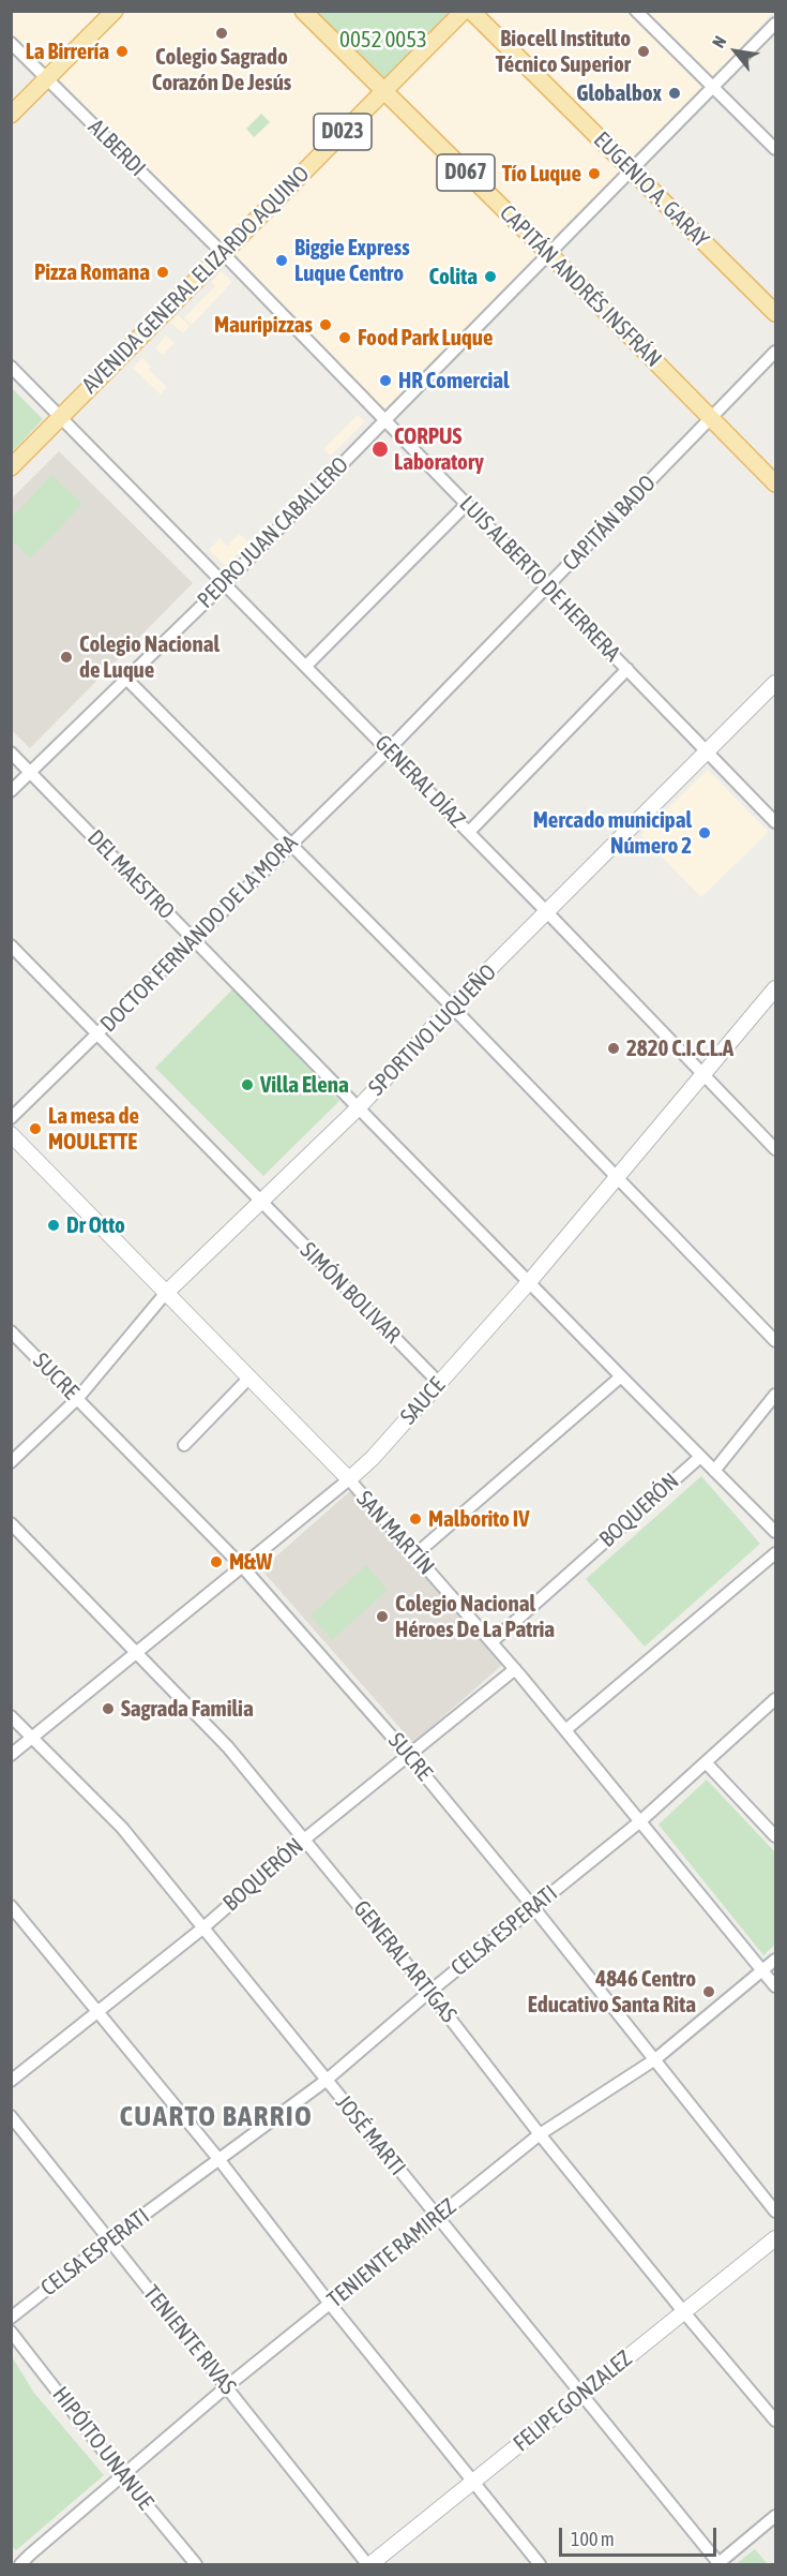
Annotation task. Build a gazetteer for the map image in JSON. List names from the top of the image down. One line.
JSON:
{"streets":{"main road":["D023","D067","EUGENIO A. GARAY","AVENIDA GENERAL ELIZARDO AQUINO","CAPITÁN ANDRÉS INSFRÁN"],"street":["ALBERDI","CAPITÁN BADO","PEDRO JUAN CABALLERO","LUIS ALBERTO DE HERRERA","GENERAL DÍAZ","DEL MAESTRO","DOCTOR FERNANDO DE LA MORA","SPORTIVO LUQUEÑO","SIMÓN BOLIVAR","SUCRE","SAUCE","BOQUERÓN","SAN MARTÍN","CELSA ESPERATI","GENERAL ARTIGAS","JOSÉ MARTI","TENIENTE RAMIREZ","TENIENTE RIVAS","FELIPE GONZALEZ","HIPÓITO UNANUE"]},"crossings":[["ALBERDI","AVENIDA GENERAL ELIZARDO AQUINO"],["ALBERDI","LUIS ALBERTO DE HERRERA"],["D067","AVENIDA GENERAL ELIZARDO AQUINO"],["D067","CAPITÁN ANDRÉS INSFRÁN"],["EUGENIO A. GARAY","PEDRO JUAN CABALLERO"],["AVENIDA GENERAL ELIZARDO AQUINO","CAPITÁN ANDRÉS INSFRÁN"],["AVENIDA GENERAL ELIZARDO AQUINO","LUIS ALBERTO DE HERRERA"],["AVENIDA GENERAL ELIZARDO AQUINO","GENERAL DÍAZ"],["CAPITÁN ANDRÉS INSFRÁN","CAPITÁN BADO"],["CAPITÁN ANDRÉS INSFRÁN","PEDRO JUAN CABALLERO"],["CAPITÁN BADO","LUIS ALBERTO DE HERRERA"],["CAPITÁN BADO","GENERAL DÍAZ"],["CAPITÁN BADO","DOCTOR FERNANDO DE LA MORA"],["PEDRO JUAN CABALLERO","LUIS ALBERTO DE HERRERA"],["PEDRO JUAN CABALLERO","GENERAL DÍAZ"],["PEDRO JUAN CABALLERO","DEL MAESTRO"],["LUIS ALBERTO DE HERRERA","SPORTIVO LUQUEÑO"],["GENERAL DÍAZ","DOCTOR FERNANDO DE LA MORA"],["GENERAL DÍAZ","SPORTIVO LUQUEÑO"],["GENERAL DÍAZ","SAUCE"],["DEL MAESTRO","DOCTOR FERNANDO DE LA MORA"],["DEL MAESTRO","SPORTIVO LUQUEÑO"],["DEL MAESTRO","SAUCE"],["DEL MAESTRO","BOQUERÓN"],["DOCTOR FERNANDO DE LA MORA","SIMÓN BOLIVAR"],["SPORTIVO LUQUEÑO","SIMÓN BOLIVAR"],["SPORTIVO LUQUEÑO","SUCRE"],["SPORTIVO LUQUEÑO","SAN MARTÍN"],["SIMÓN BOLIVAR","SAUCE"],["SUCRE","SAUCE"],["SUCRE","BOQUERÓN"],["SUCRE","CELSA ESPERATI"],["SUCRE","TENIENTE RAMIREZ"],["SAUCE","SAN MARTÍN"],["SAUCE","GENERAL ARTIGAS"],["SAUCE","JOSÉ MARTI"],["BOQUERÓN","SAN MARTÍN"],["BOQUERÓN","GENERAL ARTIGAS"],["BOQUERÓN","JOSÉ MARTI"],["SAN MARTÍN","CELSA ESPERATI"],["SAN MARTÍN","TENIENTE RAMIREZ"],["CELSA ESPERATI","GENERAL ARTIGAS"],["CELSA ESPERATI","JOSÉ MARTI"],["CELSA ESPERATI","TENIENTE RIVAS"],["GENERAL ARTIGAS","TENIENTE RAMIREZ"],["GENERAL ARTIGAS","FELIPE GONZALEZ"],["JOSÉ MARTI","TENIENTE RAMIREZ"],["JOSÉ MARTI","FELIPE GONZALEZ"],["TENIENTE RAMIREZ","TENIENTE RIVAS"],["TENIENTE RAMIREZ","HIPÓITO UNANUE"],["TENIENTE RIVAS","FELIPE GONZALEZ"]],"districts":["CUARTO BARRIO"],"parks":["0052 0053"],"places":["Colegio Sagrado Corazón De Jesús","La Birrería","Biocell Instituto Técnico Superior","Globalbox","Tío Luque","Biggie Express Luque Centro","Pizza Romana","Colita","Mauripizzas","Food Park Luque","HR Comercial","CORPUS Laboratory","Colegio Nacional de Luque","Mercado municipal Número 2","2820 C.I.C.L.A","Villa Elena","La mesa de MOULETTE","Dr Otto","Malborito IV","M&W","Colegio Nacional Héroes De La Patria","Sagrada Familia","4846 Centro Educativo Santa Rita"],"scale_bar":"100 m","north":"top left"}
